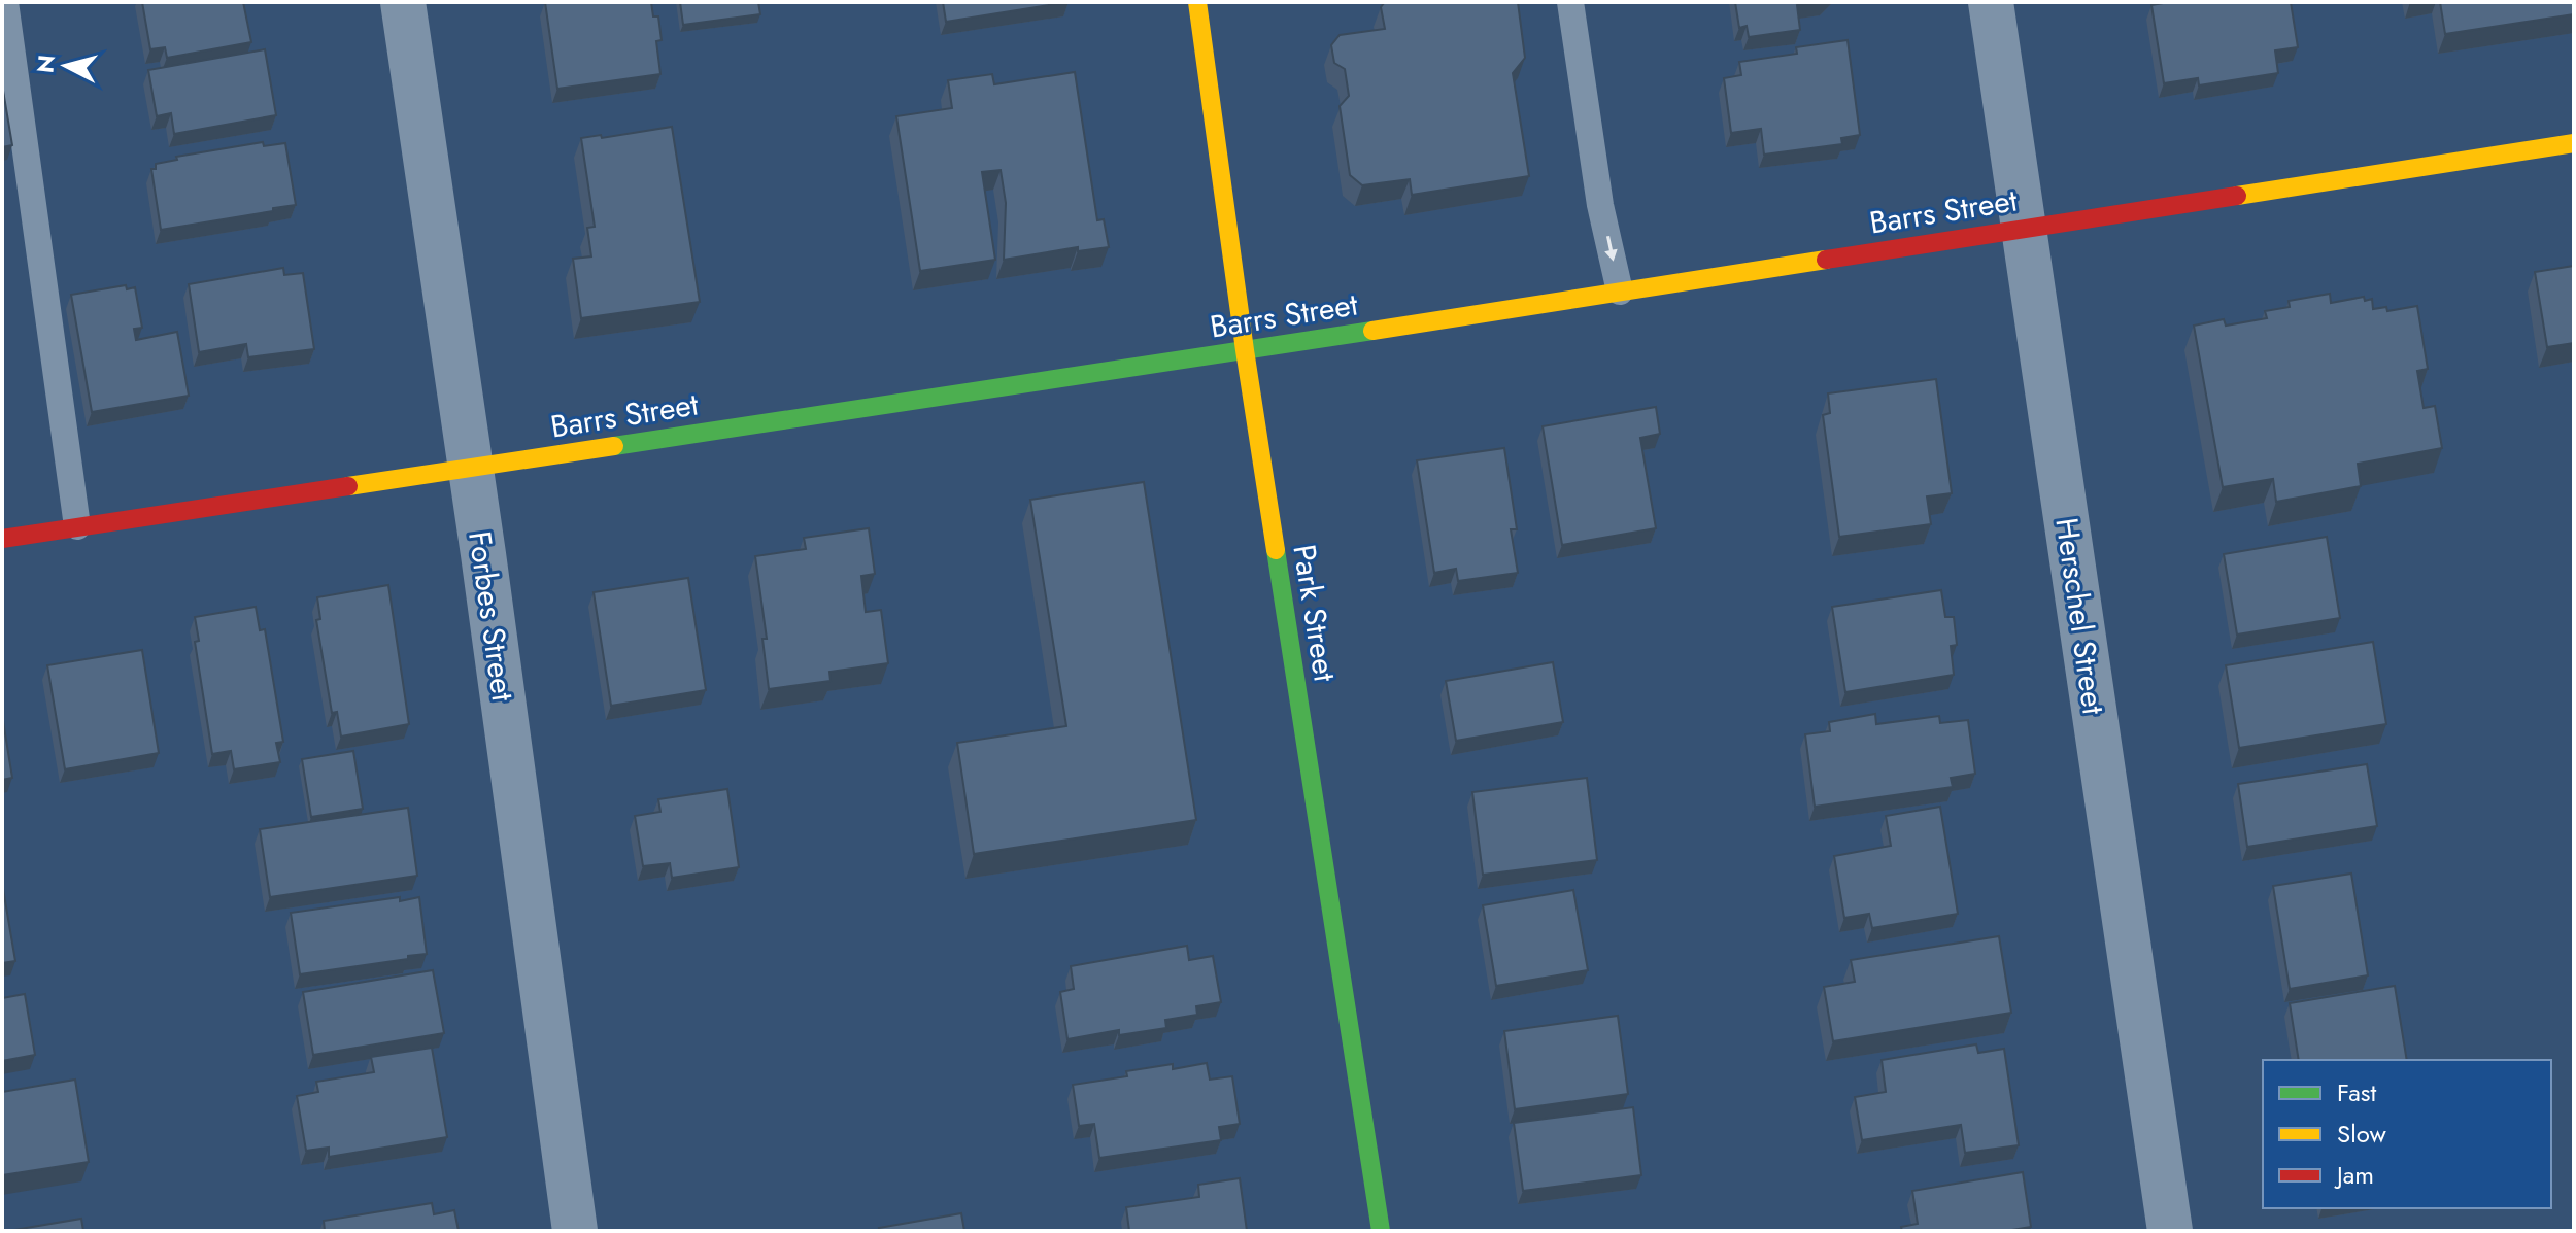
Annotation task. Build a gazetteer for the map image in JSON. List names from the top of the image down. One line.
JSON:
{"streets":{"street":["Barrs Street","Park Street","Forbes Street","Herschel Street"]},"crossings":[["Barrs Street","Park Street"],["Barrs Street","Forbes Street"],["Barrs Street","Herschel Street"]],"legend":["Fast","Slow","Jam"],"north":"left"}
